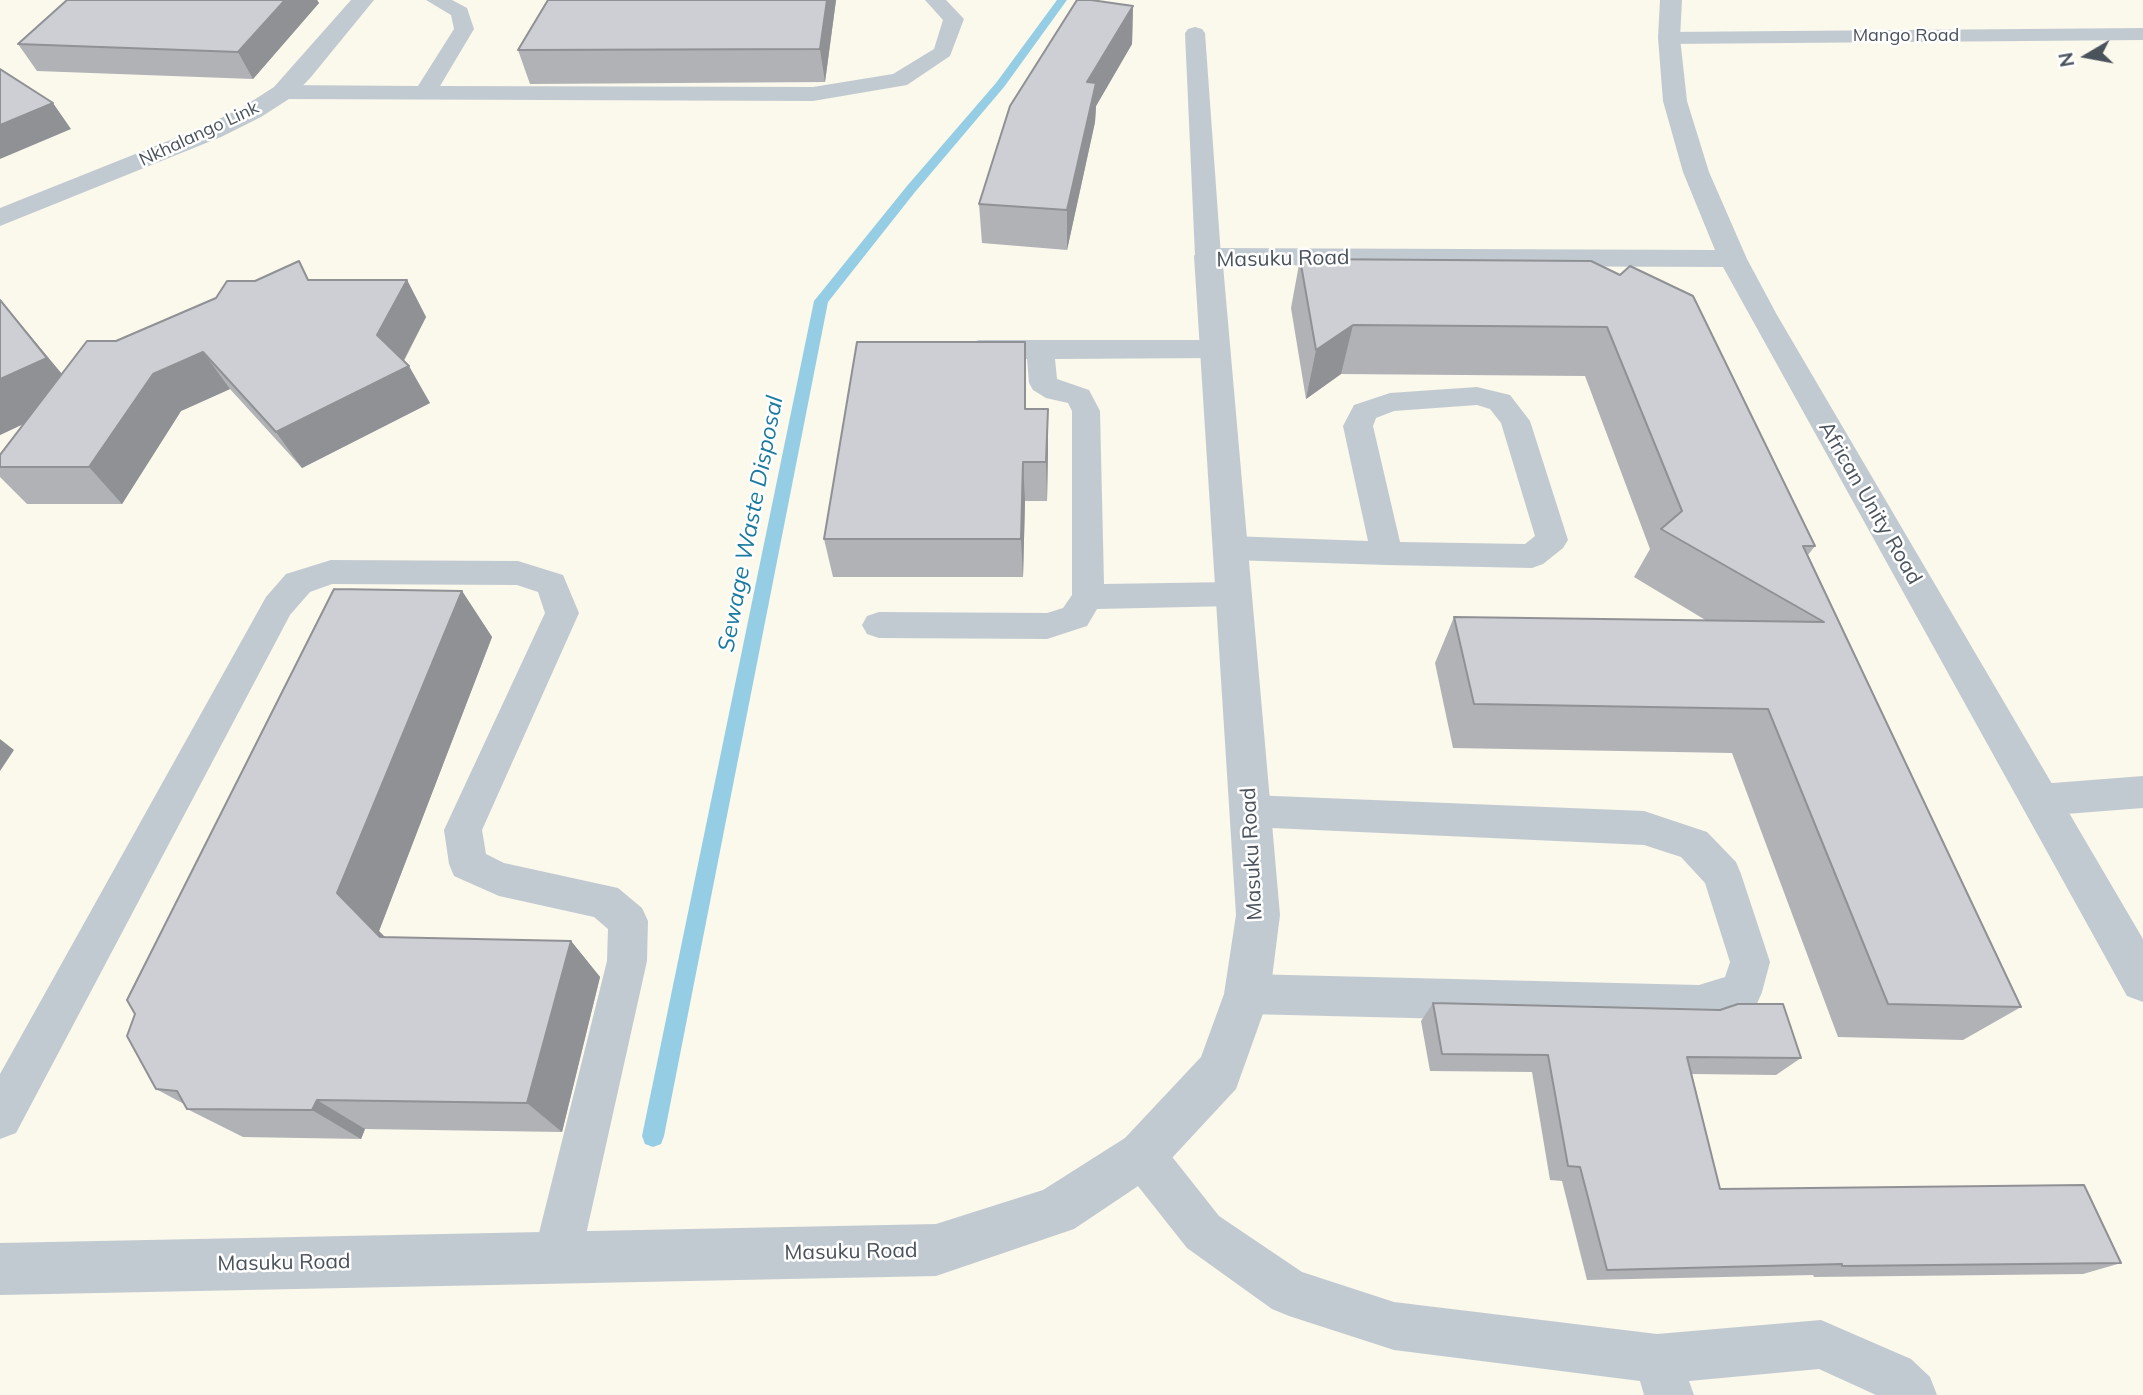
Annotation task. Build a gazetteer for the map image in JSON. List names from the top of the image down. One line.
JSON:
{"streets":{"street":["Nkhalango Link","Masuku Road","African Unity Road"],"lane":["Mango Road"]},"crossings":[["Mango Road","African Unity Road"],["Masuku Road","African Unity Road"]],"water":["Sewage Waste Disposal"],"north":"left"}
